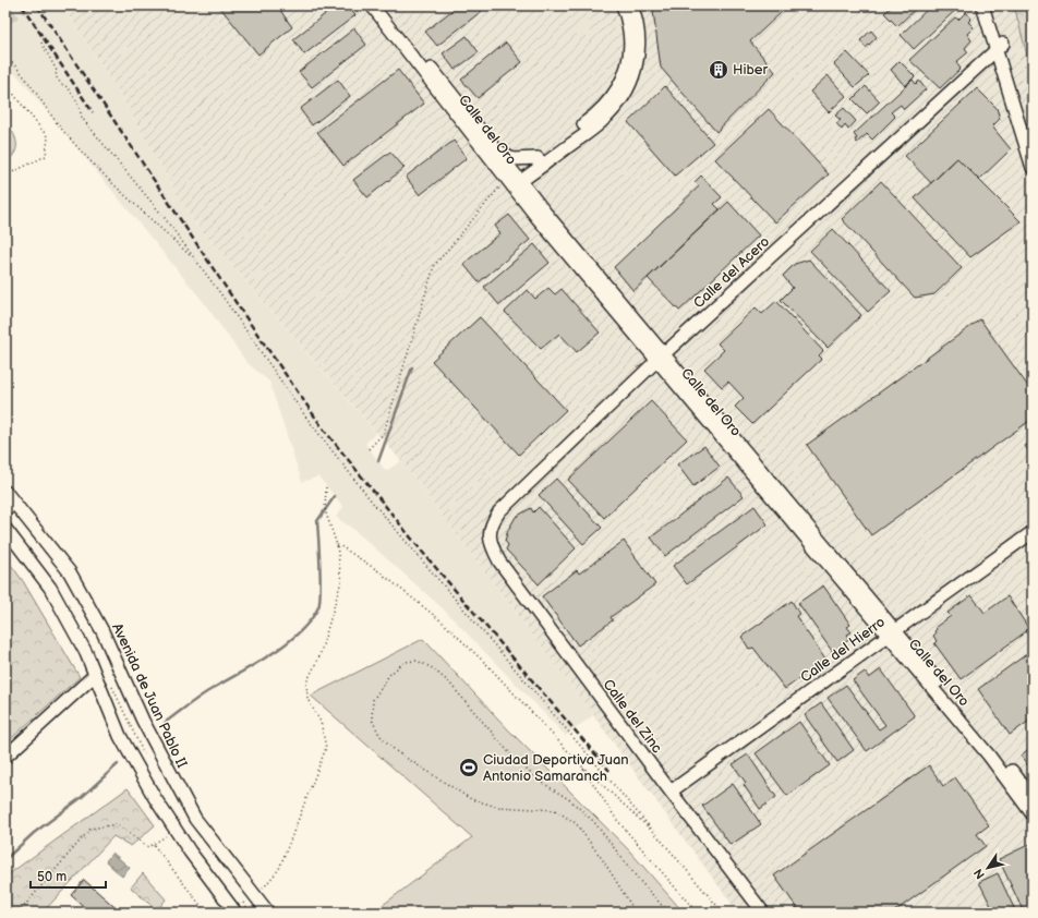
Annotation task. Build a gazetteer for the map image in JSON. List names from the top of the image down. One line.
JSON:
{"streets":{"street":["Calle del Oro","Calle del Acero","Calle del Hierro","Avenida de Juan Pablo II","Calle del Zinc"]},"crossings":[["Calle del Oro","Calle del Acero"],["Calle del Oro","Calle del Hierro"],["Calle del Acero","Calle del Zinc"],["Calle del Hierro","Calle del Zinc"]],"places":{"building":["Hiber"],"sports":["Ciudad Deportiva Juan Antonio Samaranch"]},"scale_bar":"50 m","north":"bottom left"}
